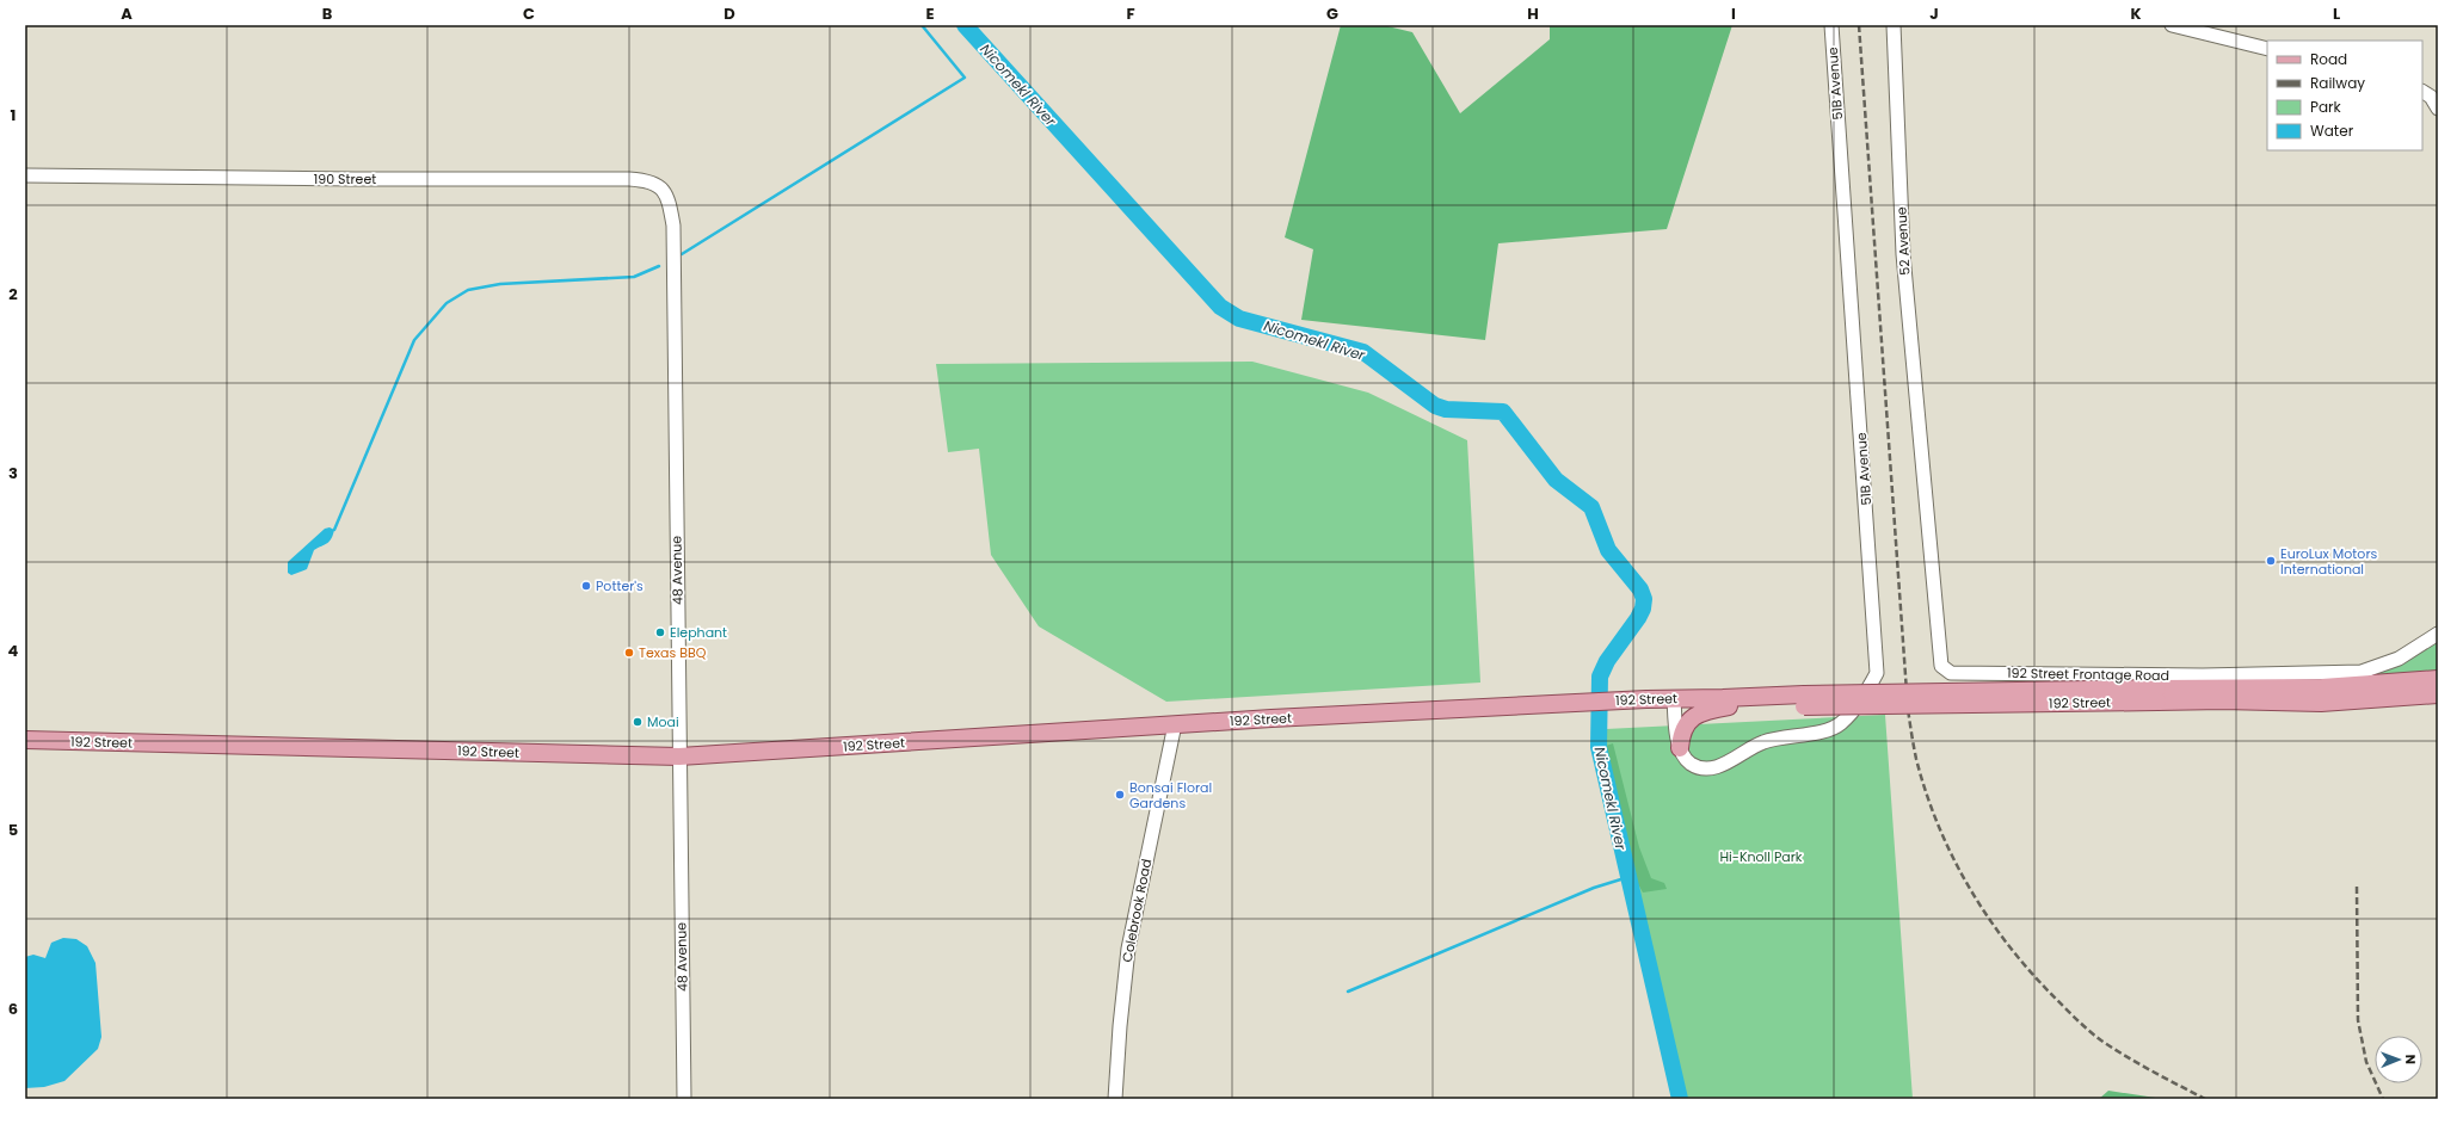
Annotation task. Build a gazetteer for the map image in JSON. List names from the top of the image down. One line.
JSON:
{"streets":{"main road":["192 Street"],"street":["51B Avenue","190 Street","52 Avenue","48 Avenue","192 Street Frontage Road","Colebrook Road"]},"crossings":[["190 Street","48 Avenue"],["52 Avenue","192 Street Frontage Road"],["48 Avenue","192 Street"],["192 Street","Colebrook Road"]],"water":["Nicomekl River"],"parks":["Hi-Knoll Park"],"places":["EuroLux Motors International","Potter's","Elephant","Texas BBQ","Moai","Bonsai Floral Gardens"],"legend":["Road","Railway","Park","Water"],"north":"right","grid":{"columns":["A","B","C","D","E","F","G","H","I","J","K","L"],"rows":["1","2","3","4","5","6"]}}
